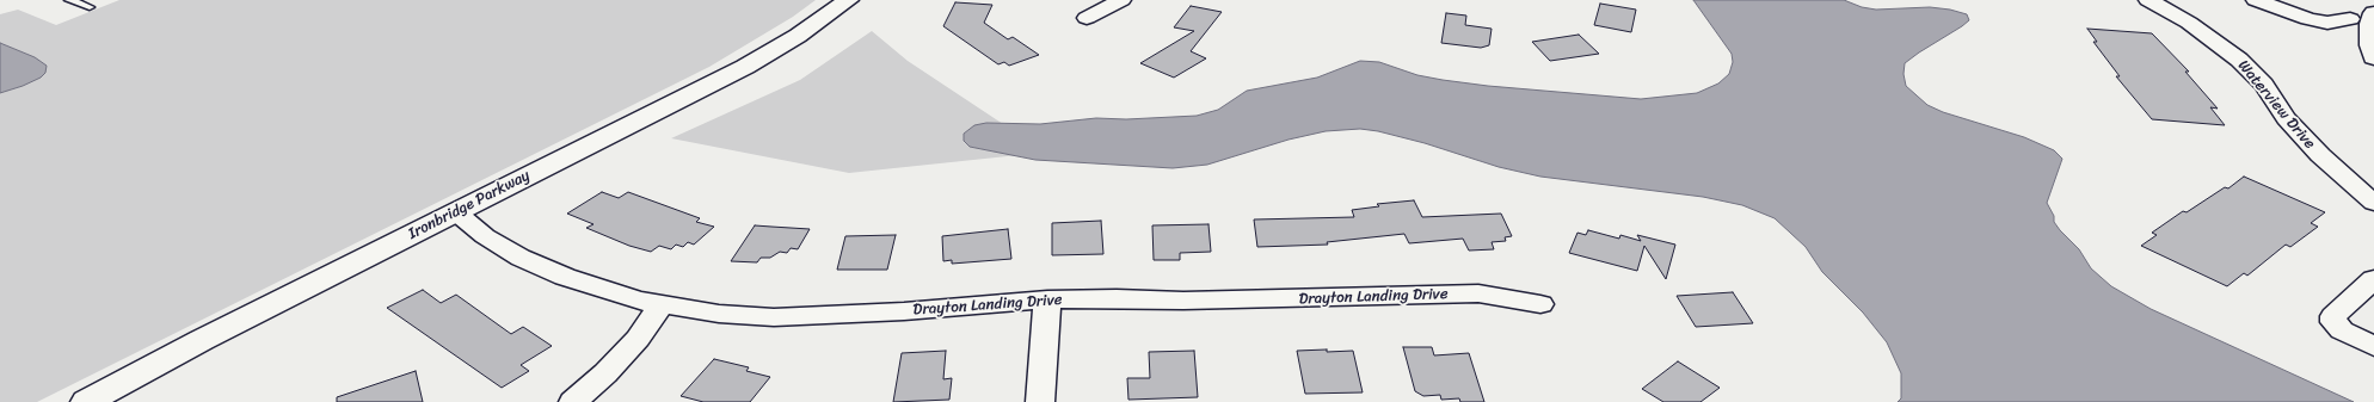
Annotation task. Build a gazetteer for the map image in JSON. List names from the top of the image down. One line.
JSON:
{"streets":{"street":["Waterview Drive","Ironbridge Parkway","Drayton Landing Drive"]},"crossings":[["Ironbridge Parkway","Drayton Landing Drive"]]}
